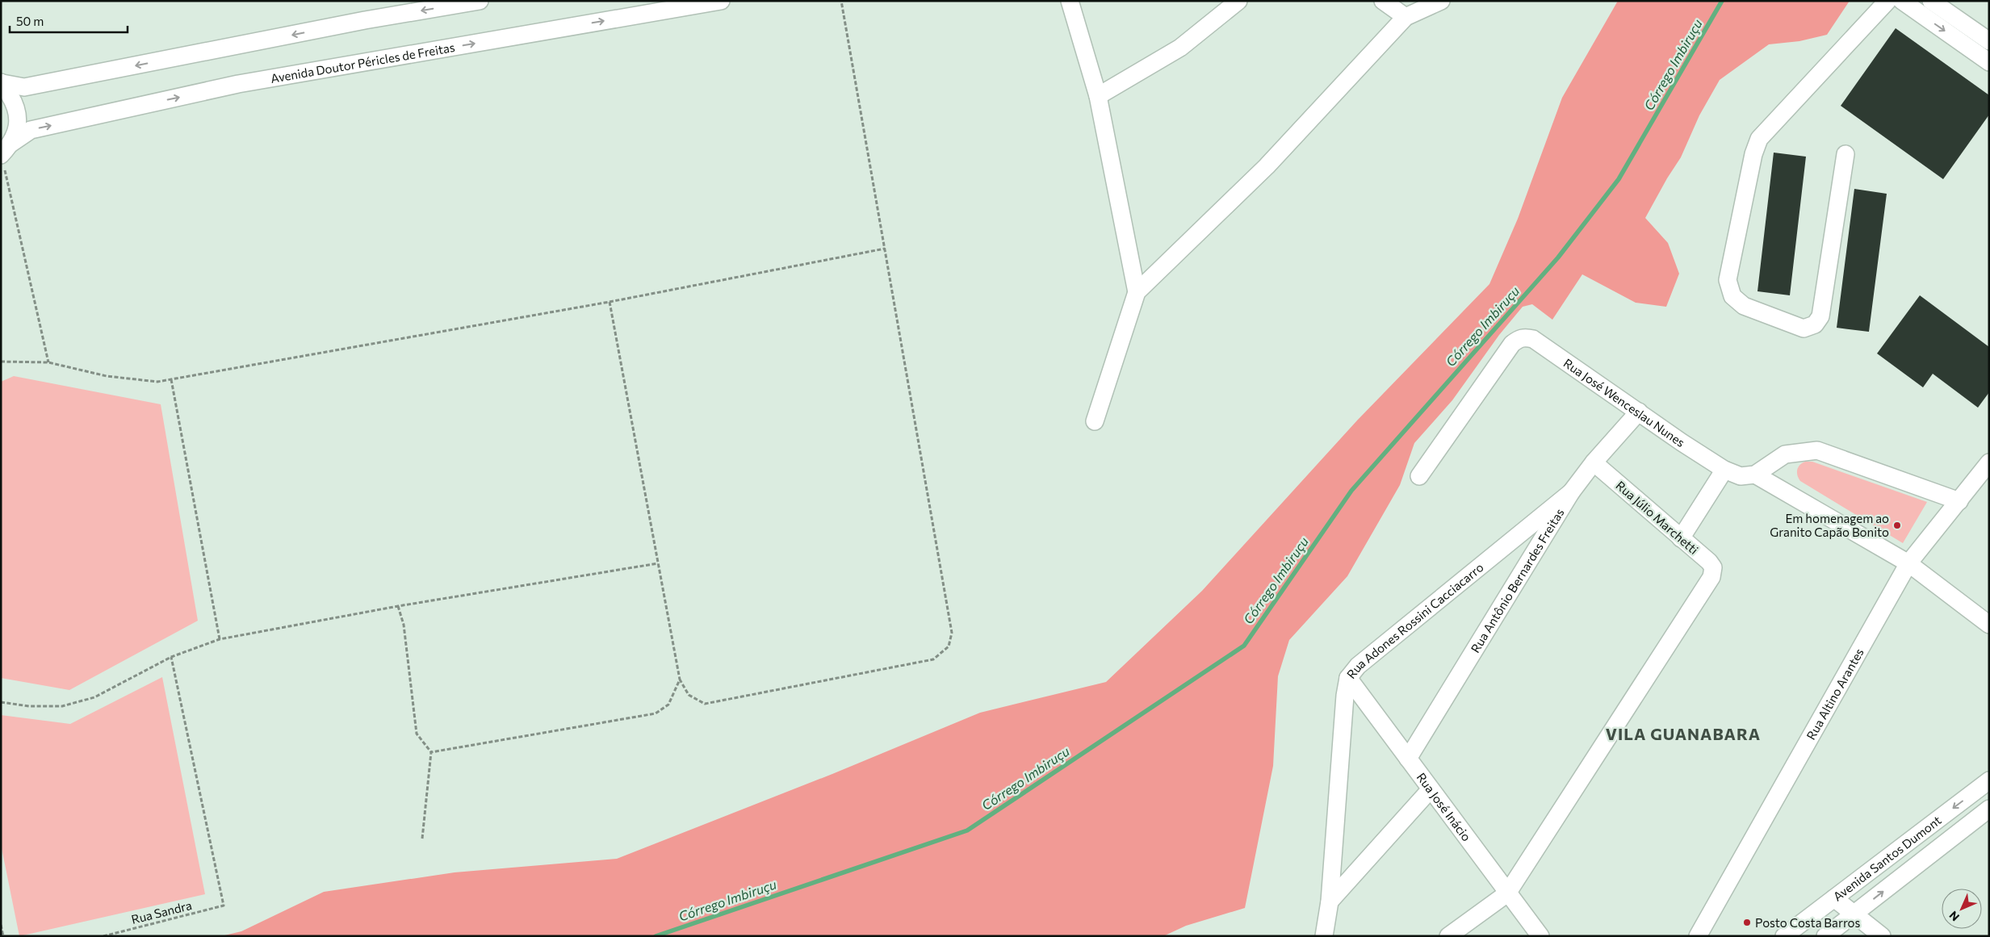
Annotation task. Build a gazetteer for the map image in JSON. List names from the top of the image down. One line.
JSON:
{"streets":{"street":["Avenida Doutor Péricles de Freitas","Rua José Wenceslau Nunes","Rua Júlio Marchetti","Rua Antônio Bernardes Freitas","Rua Adones Rossini Cacciacarro","Rua Altino Arantes","Rua José Inácio","Avenida Santos Dumont"],"path":["Rua Sandra"]},"crossings":[["Rua José Wenceslau Nunes","Rua Antônio Bernardes Freitas"],["Rua Júlio Marchetti","Rua Antônio Bernardes Freitas"],["Rua Júlio Marchetti","Rua José Inácio"],["Rua Antônio Bernardes Freitas","Rua Adones Rossini Cacciacarro"],["Rua Antônio Bernardes Freitas","Rua José Inácio"],["Rua Adones Rossini Cacciacarro","Rua José Inácio"]],"districts":["VILA GUANABARA"],"water":["Córrego Imbiruçu"],"places":["Em homenagem ao Granito Capão Bonito","Posto Costa Barros"],"scale_bar":"50 m","north":"bottom left"}
